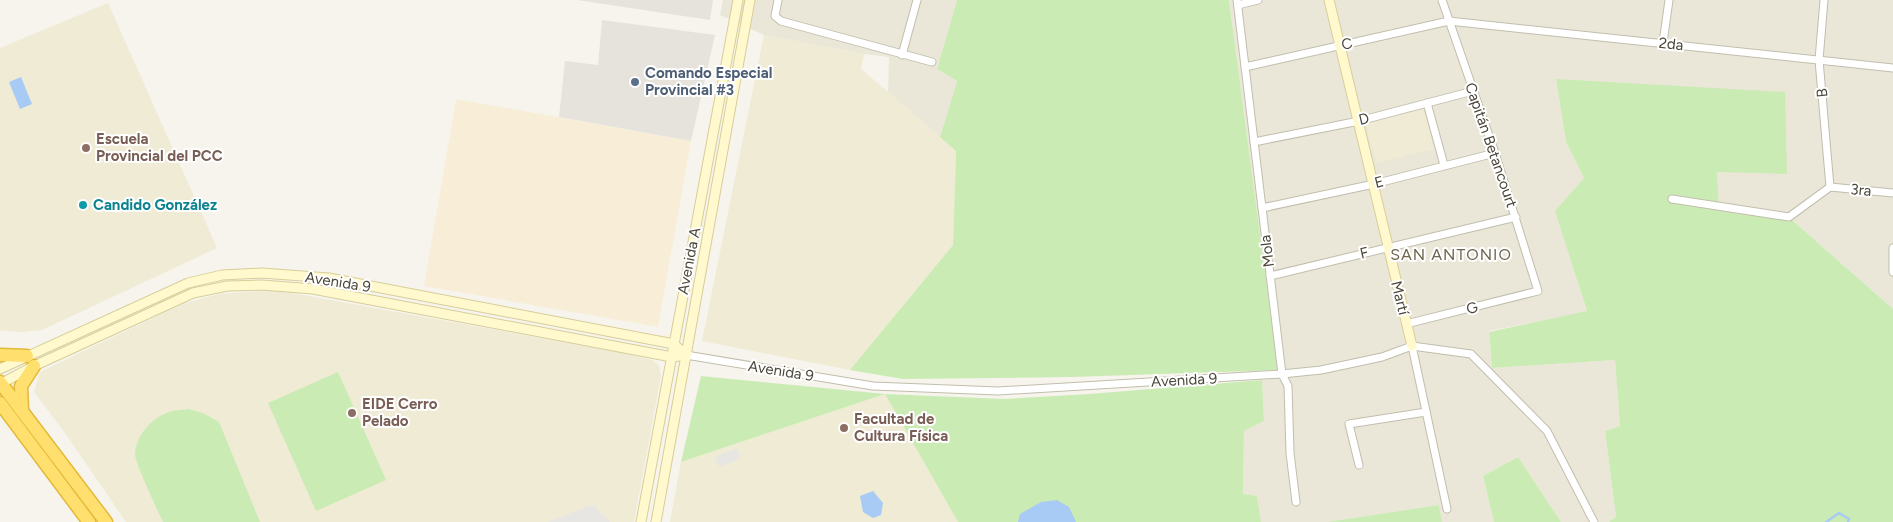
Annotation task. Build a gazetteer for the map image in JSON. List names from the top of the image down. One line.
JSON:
{"streets":{"street":["C","2da","B","D","Capitán Betancourt","E","3ra","Mola","F","Avenida A","Avenida 9","Martí","G"]},"crossings":[["C","2da"],["C","Capitán Betancourt"],["C","Mola"],["C","Martí"],["2da","B"],["2da","Capitán Betancourt"],["B","3ra"],["D","Capitán Betancourt"],["D","Mola"],["D","Martí"],["Capitán Betancourt","E"],["Capitán Betancourt","F"],["Capitán Betancourt","G"],["E","Mola"],["E","Martí"],["Mola","F"],["Mola","Avenida 9"],["F","Martí"],["Avenida A","Avenida 9"],["Avenida 9","Martí"],["Martí","G"]],"districts":["SAN ANTONIO"],"places":["Comando Especial Provincial #3","Escuela Provincial del PCC","Candido González","EIDE Cerro Pelado","Facultad de Cultura Física"]}
